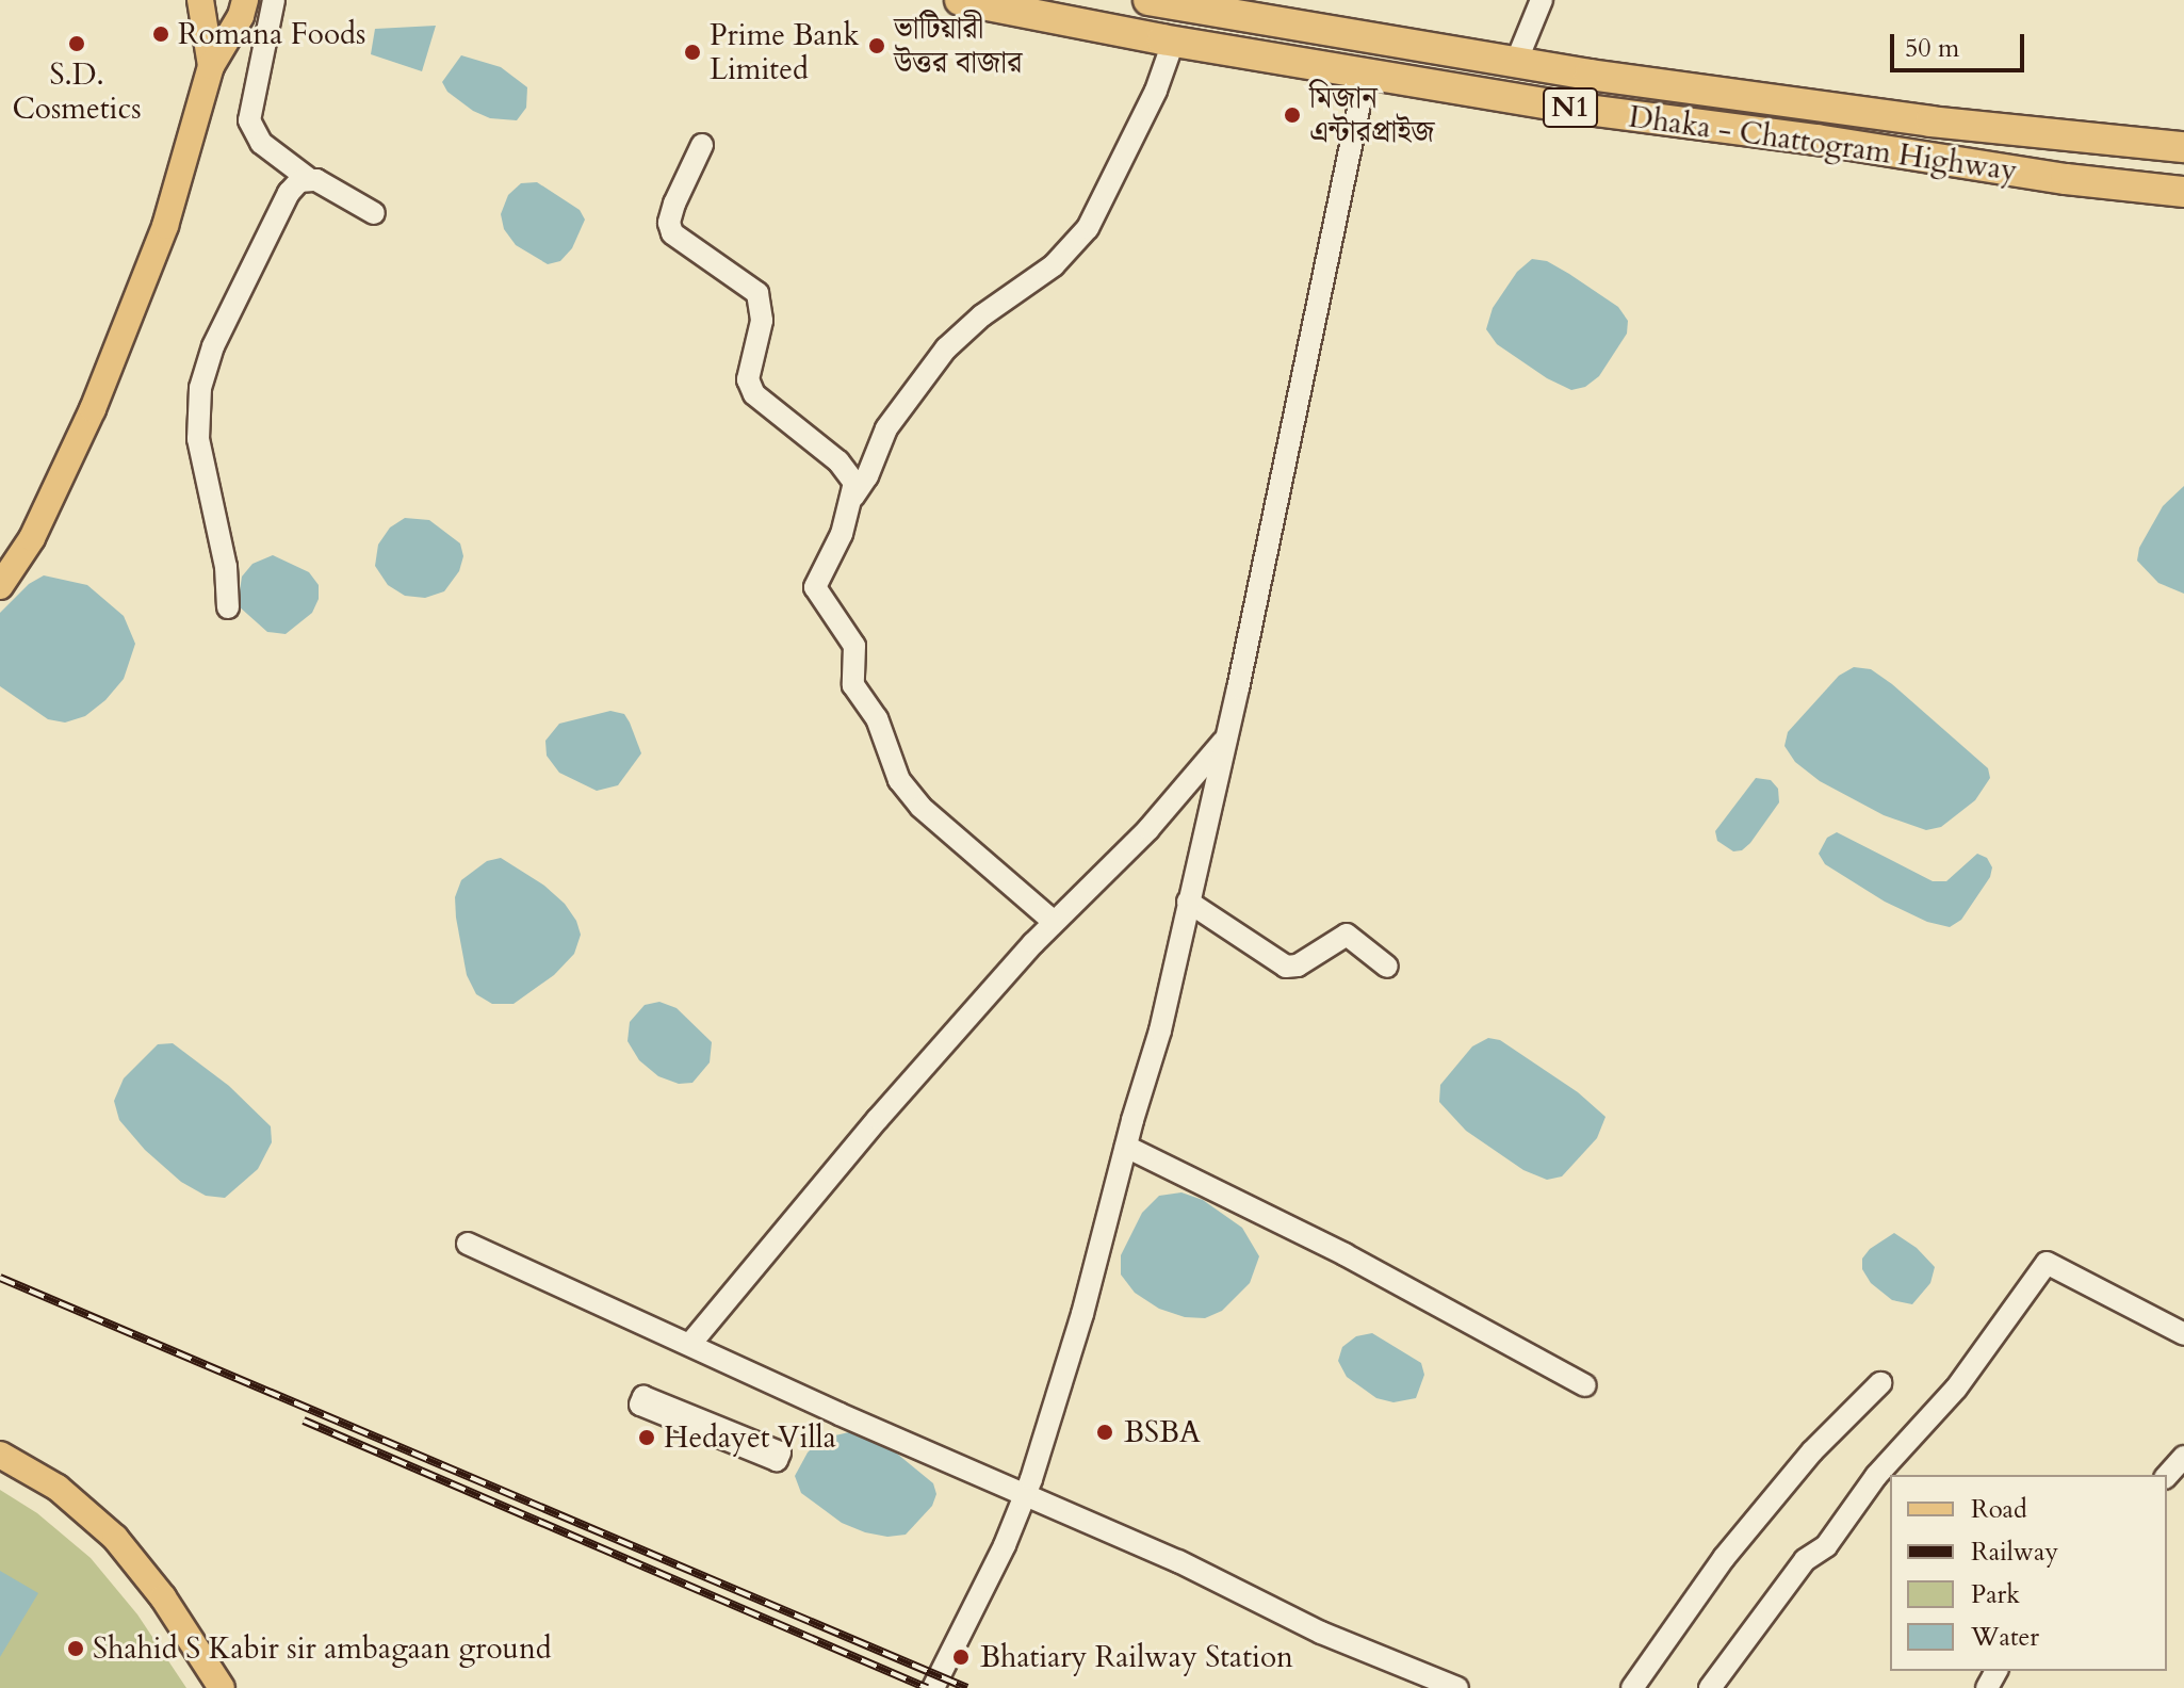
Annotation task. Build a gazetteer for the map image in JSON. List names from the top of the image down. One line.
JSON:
{"streets":{"highway":["N1","Dhaka - Chattogram Highway"]},"places":["Romana Foods","S.D. Cosmetics","ভাটিয়ারী উত্তর বাজার","Prime Bank Limited","মিজান এন্টারপ্রাইজ","BSBA","Hedayet Villa","Shahid S Kabir sir ambagaan ground","Bhatiary Railway Station"],"legend":["Road","Railway","Park","Water"],"scale_bar":"50 m"}
